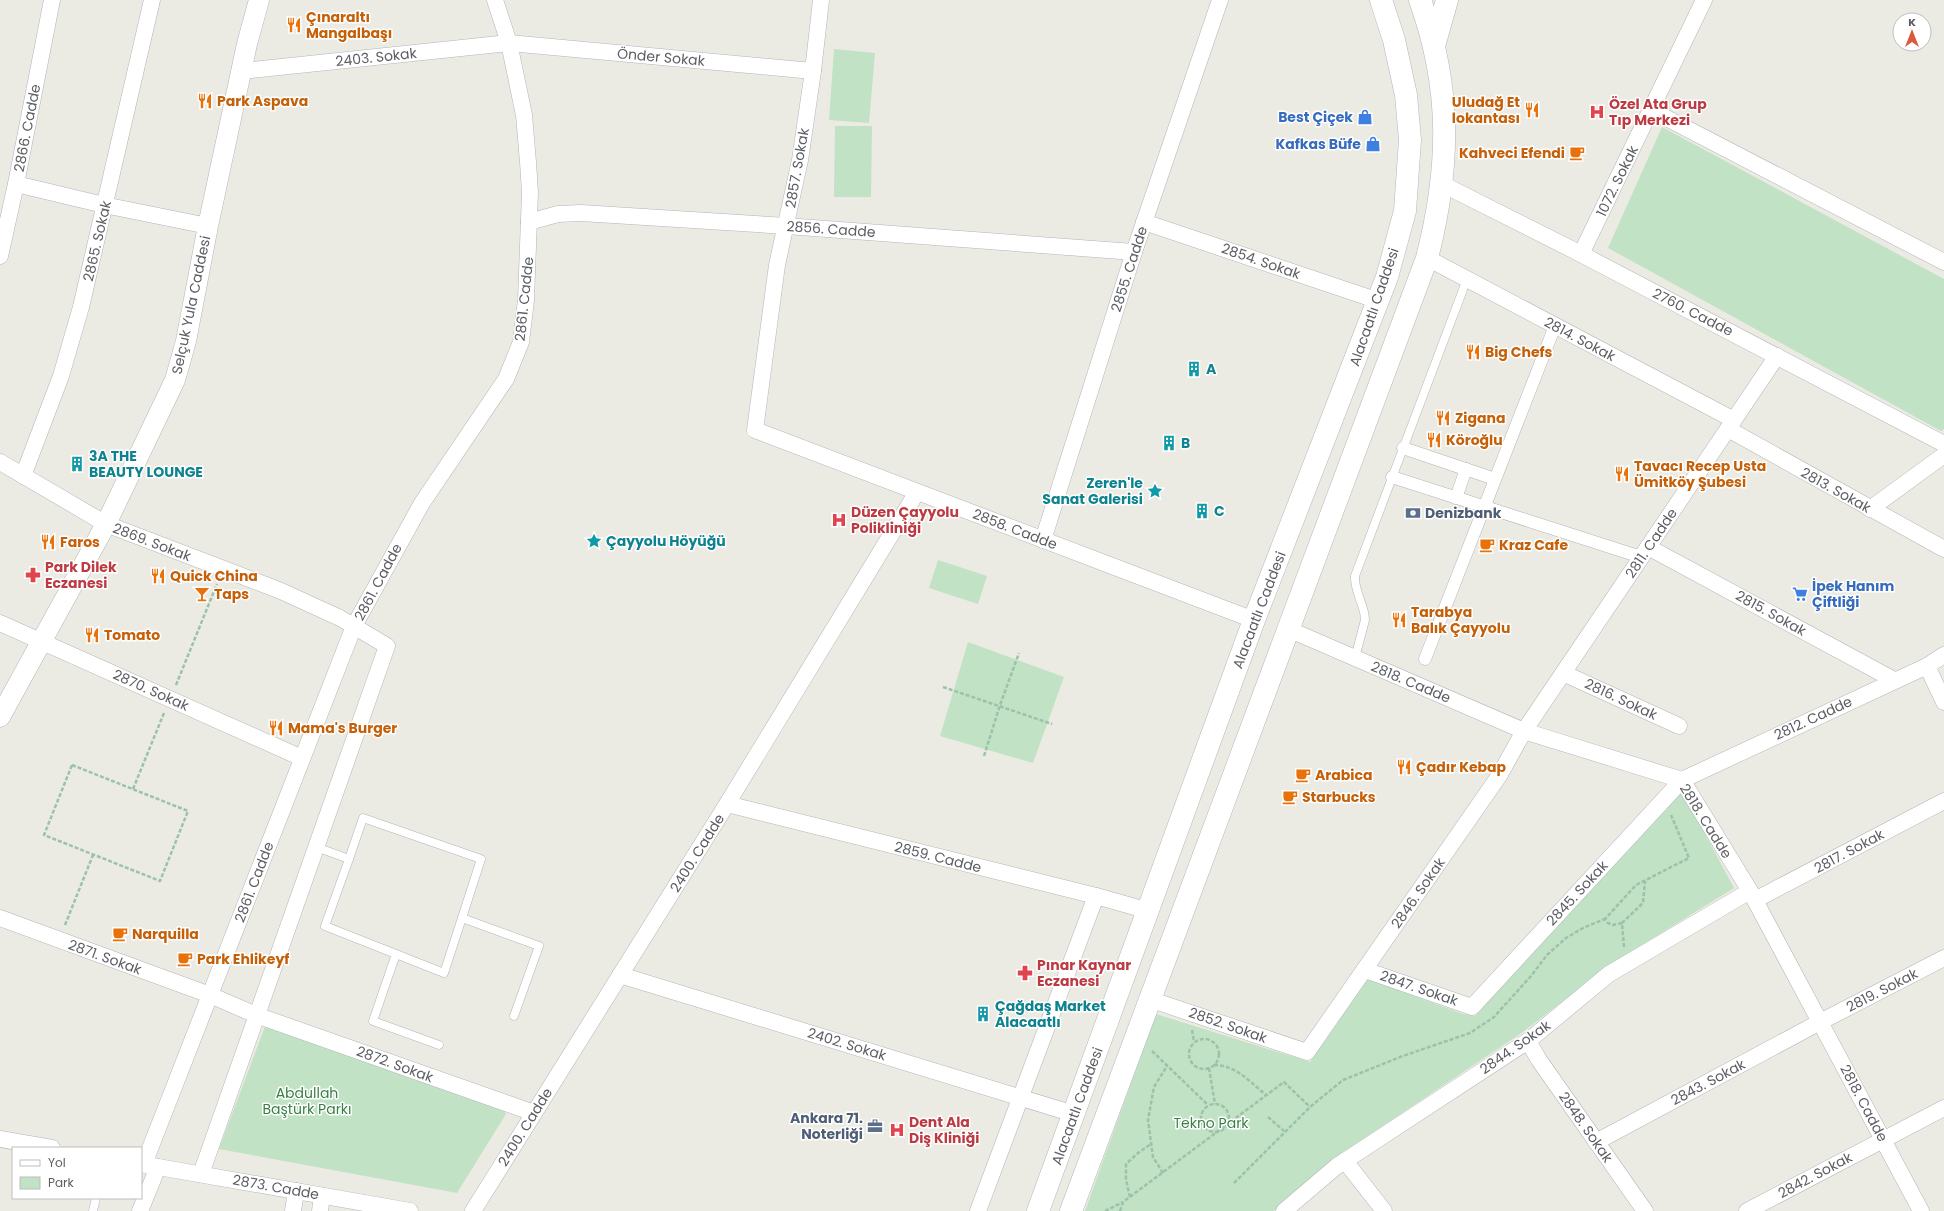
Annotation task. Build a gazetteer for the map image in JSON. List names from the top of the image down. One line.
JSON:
{"streets":{"main road":["Alacaatlı Caddesi"],"street":["2403. Sokak","Önder Sokak","2866. Cadde","2857. Sokak","1072. Sokak","2856. Cadde","2865. Sokak","2854. Sokak","2855. Cadde","2861. Cadde","Selçuk Yula Caddesi","2760. Cadde","2814. Sokak","2813. Sokak","2858. Cadde","2869. Sokak","2811. Cadde","2815. Sokak","2818. Cadde","2870. Sokak","2816. Sokak","2812. Cadde","2817. Sokak","2400. Cadde","2859. Cadde","2846. Sokak","2845. Sokak","2871. Sokak","2847. Sokak","2819. Sokak","2852. Sokak","2402. Sokak","2844. Sokak","2872. Sokak","2843. Sokak","2848. Sokak","2842. Sokak","2873. Cadde"]},"crossings":[["2403. Sokak","Önder Sokak"],["2403. Sokak","2861. Cadde"],["2403. Sokak","Selçuk Yula Caddesi"],["Önder Sokak","2857. Sokak"],["Önder Sokak","2861. Cadde"],["2857. Sokak","2856. Cadde"],["2857. Sokak","2858. Cadde"],["1072. Sokak","2760. Cadde"],["2856. Cadde","2855. Cadde"],["2856. Cadde","2861. Cadde"],["2865. Sokak","2869. Sokak"],["2854. Sokak","2855. Cadde"],["2854. Sokak","Alacaatlı Caddesi"],["2855. Cadde","2858. Cadde"],["2861. Cadde","2869. Sokak"],["2861. Cadde","2870. Sokak"],["2861. Cadde","2871. Sokak"],["2861. Cadde","2873. Cadde"],["Selçuk Yula Caddesi","2869. Sokak"],["Selçuk Yula Caddesi","2870. Sokak"],["Alacaatlı Caddesi","2858. Cadde"],["Alacaatlı Caddesi","2859. Cadde"],["Alacaatlı Caddesi","2402. Sokak"],["2760. Cadde","2811. Cadde"],["2814. Sokak","2813. Sokak"],["2814. Sokak","2811. Cadde"],["2813. Sokak","2811. Cadde"],["2858. Cadde","2400. Cadde"],["2811. Cadde","2815. Sokak"],["2811. Cadde","2818. Cadde"],["2811. Cadde","2816. Sokak"],["2811. Cadde","2846. Sokak"],["2815. Sokak","2812. Cadde"],["2818. Cadde","2812. Cadde"],["2818. Cadde","2817. Sokak"],["2818. Cadde","2846. Sokak"],["2818. Cadde","2845. Sokak"],["2818. Cadde","2819. Sokak"],["2818. Cadde","2844. Sokak"],["2818. Cadde","2843. Sokak"],["2818. Cadde","2842. Sokak"],["2812. Cadde","2845. Sokak"],["2817. Sokak","2844. Sokak"],["2400. Cadde","2859. Cadde"],["2400. Cadde","2402. Sokak"],["2400. Cadde","2872. Sokak"],["2846. Sokak","2847. Sokak"],["2846. Sokak","2852. Sokak"],["2845. Sokak","2847. Sokak"],["2871. Sokak","2872. Sokak"],["2819. Sokak","2843. Sokak"],["2844. Sokak","2848. Sokak"],["2843. Sokak","2848. Sokak"]],"parks":["Abdullah Baştürk Parkı","Tekno Park"],"places":{"restaurant":["Çınaraltı Mangalbaşı","Park Aspava","Uludağ Et lokantası","Big Chefs","Zigana","Köroğlu","Tavacı Recep Usta Ümitköy Şubesi","Faros","Quick China","Tarabya Balık Çayyolu","Tomato","Mama's Burger","Çadır Kebap"],"hospital":["Özel Ata Grup Tıp Merkezi","Düzen Çayyolu Polikliniği","Dent Ala Diş Kliniği"],"shop":["Best Çiçek","Kafkas Büfe"],"cafe":["Kahveci Efendi","Kraz Cafe","Arabica","Starbucks","Narquilla","Park Ehlikeyf"],"building":["A","B","3A THE BEAUTY LOUNGE","C","Çağdaş Market Alacaatlı"],"place":["Zeren'le Sanat Galerisi","Çayyolu Höyüğü"],"bank":["Denizbank"],"pharmacy":["Park Dilek Eczanesi","Pınar Kaynar Eczanesi"],"bar":["Taps"],"supermarket":["İpek Hanım Çiftliği"],"office":["Ankara 71. Noterliği"]},"legend":["Yol","Park"],"north":"top"}
